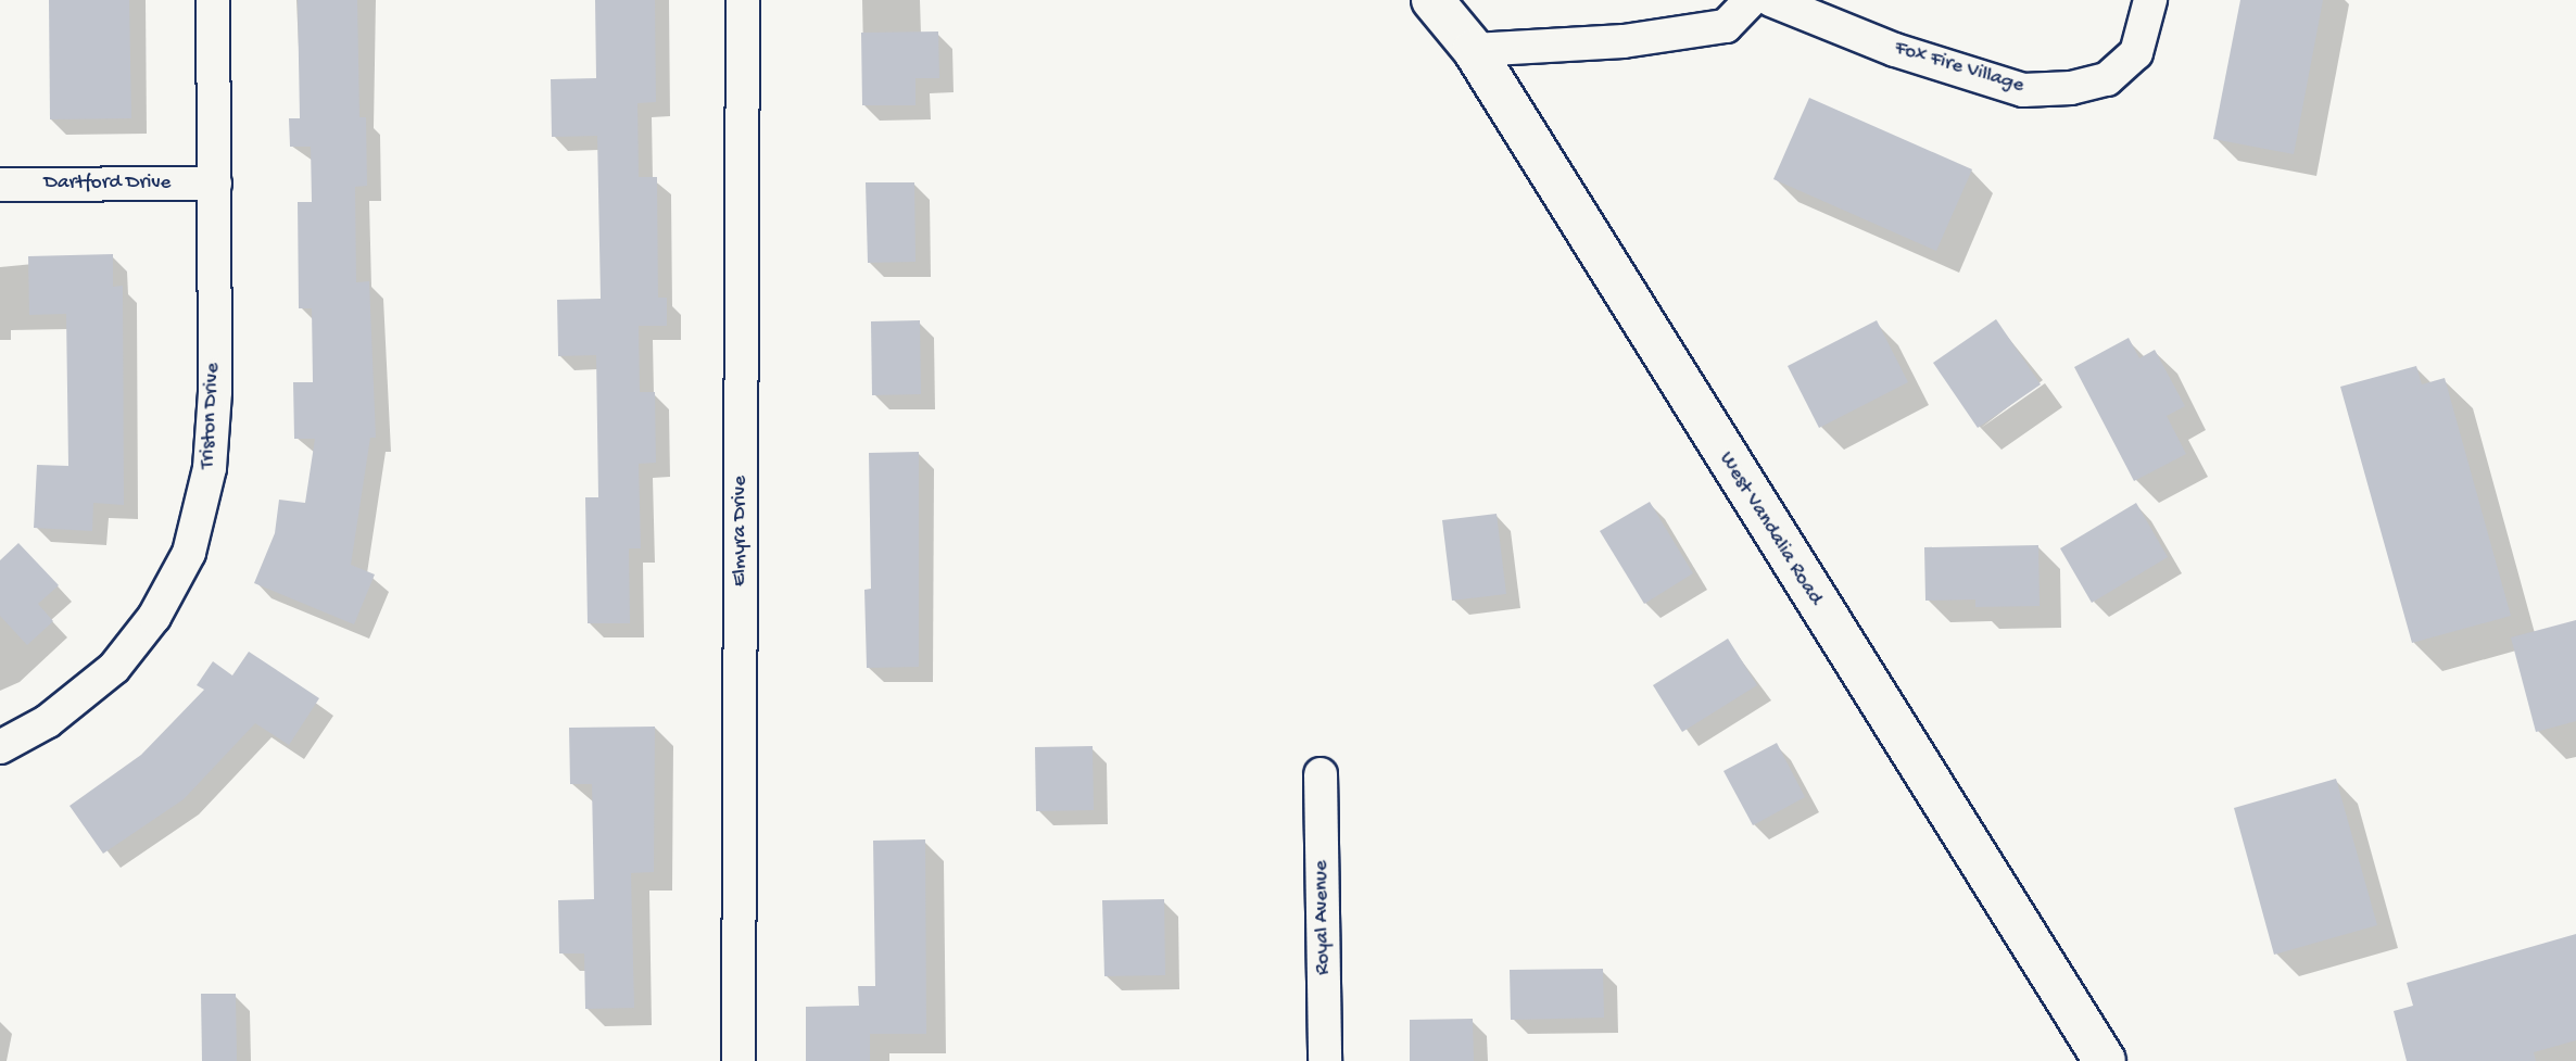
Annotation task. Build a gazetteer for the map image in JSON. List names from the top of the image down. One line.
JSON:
{"streets":{"main road":["West Vandalia Road"],"street":["Fox Fire Village","Dartford Drive","Triston Drive","Elmyra Drive","Royal Avenue"]},"crossings":[["Dartford Drive","Triston Drive"]]}
